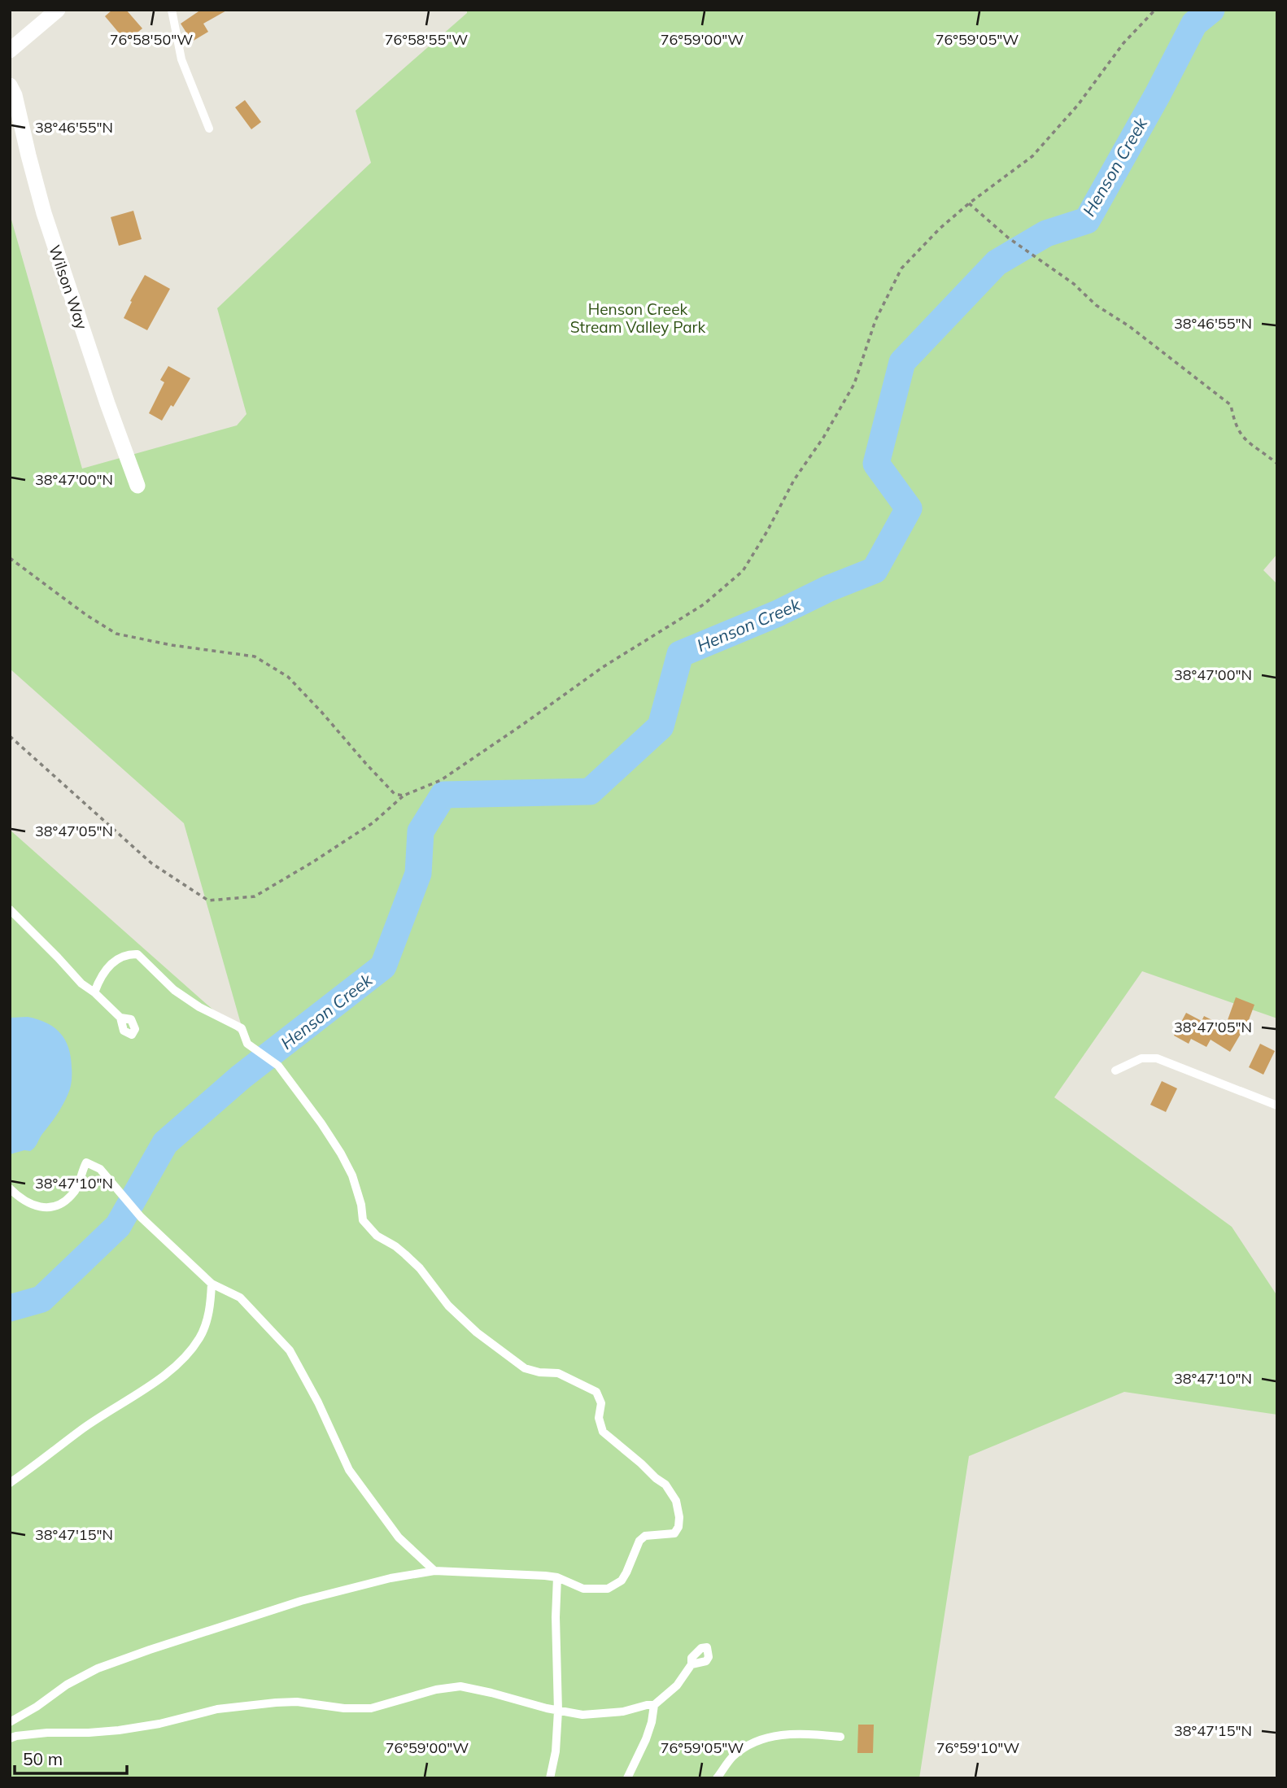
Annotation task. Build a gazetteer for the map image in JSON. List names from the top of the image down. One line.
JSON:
{"streets":{"street":["Wilson Way"]},"water":["Henson Creek"],"parks":["Henson Creek Stream Valley Park"],"scale_bar":"50 m","coordinates":["76°58'50\"W","76°58'55\"W","76°59'00\"W","76°59'05\"W","38°46'55\"N","38°47'00\"N","38°47'05\"N","38°47'10\"N","38°47'15\"N","76°59'10\"W"]}
